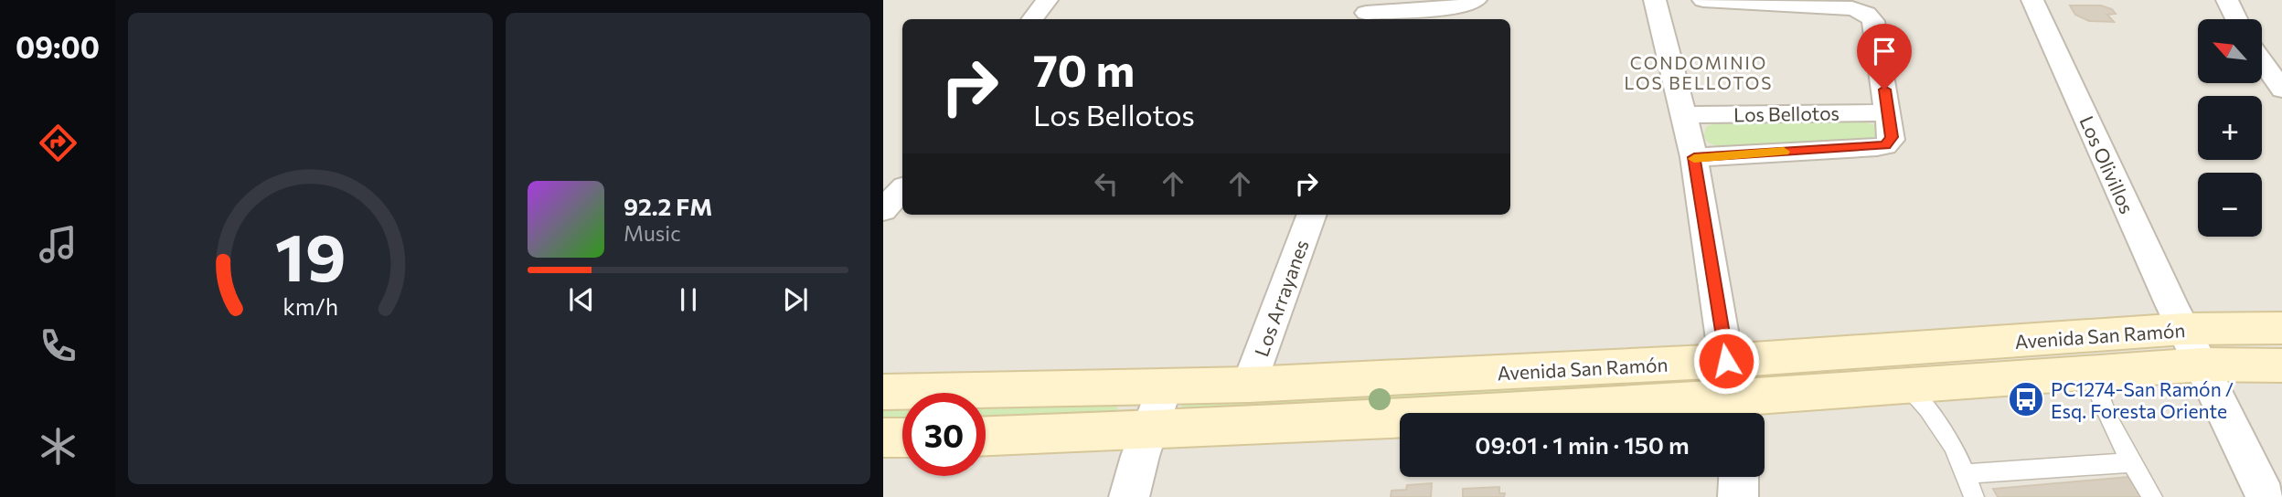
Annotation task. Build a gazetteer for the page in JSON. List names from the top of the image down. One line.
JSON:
{"streets":{"street":["Los Bellotos","Los Olivillos","Los Arrayanes","Avenida San Ramón"]},"crossings":[["Los Olivillos","Avenida San Ramón"],["Los Arrayanes","Avenida San Ramón"]],"districts":["CONDOMINIO LOS BELLOTOS"],"places":{"bus stop":["PC1274-San Ramón / Esq. Foresta Oriente"]},"north":"top left","page":{"tabs":"09:00","map_buttons":["+","−"],"turn":["70 m","Los Bellotos"],"song":["92.2 FM","Music"],"limit":"30","trip":"09:01 · 1 min · 150 m","gauge":["19","km/h"]}}
